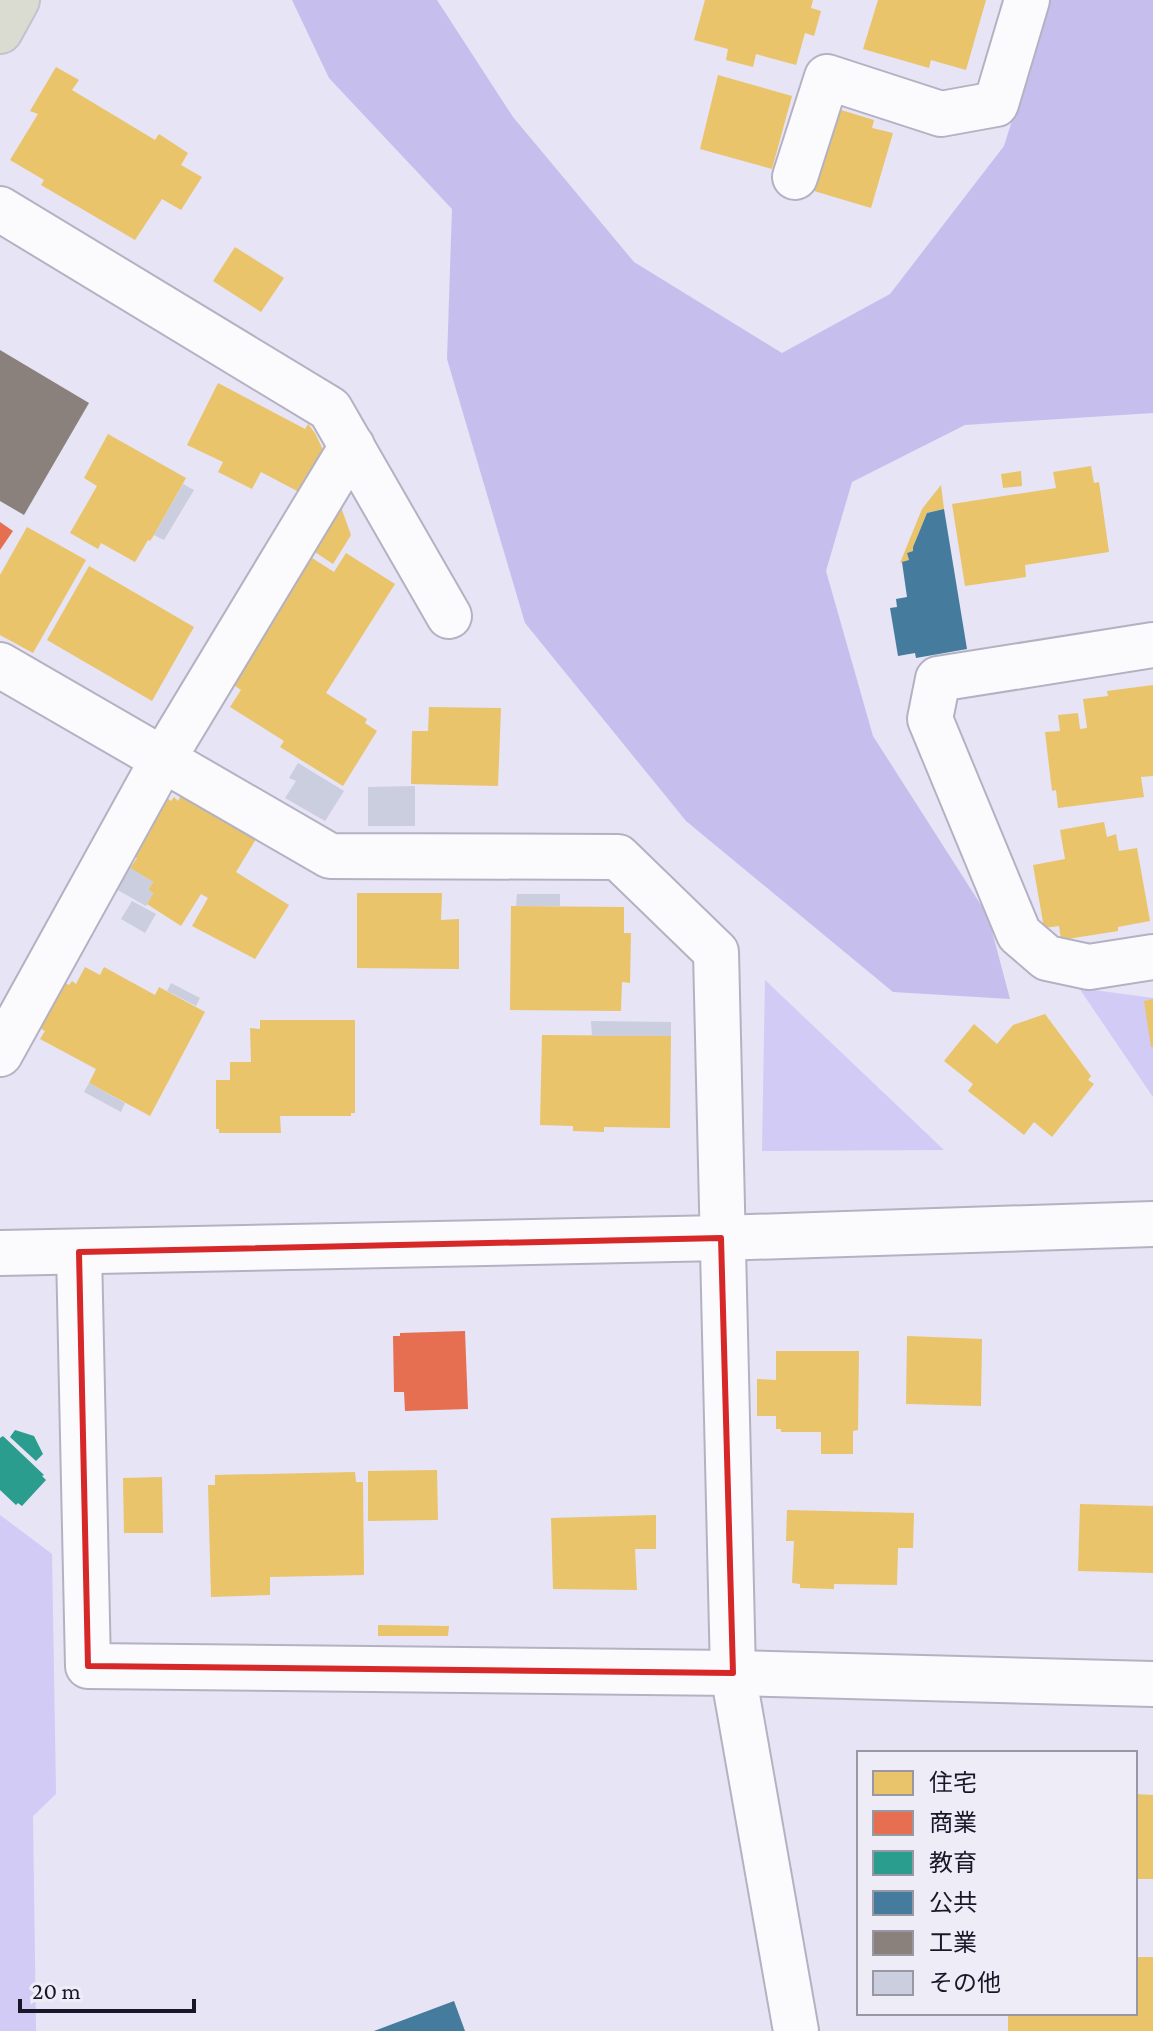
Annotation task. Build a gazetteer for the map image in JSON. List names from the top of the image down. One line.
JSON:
{"legend":["住宅","商業","教育","公共","工業","その他"],"scale_bar":"20 m"}
